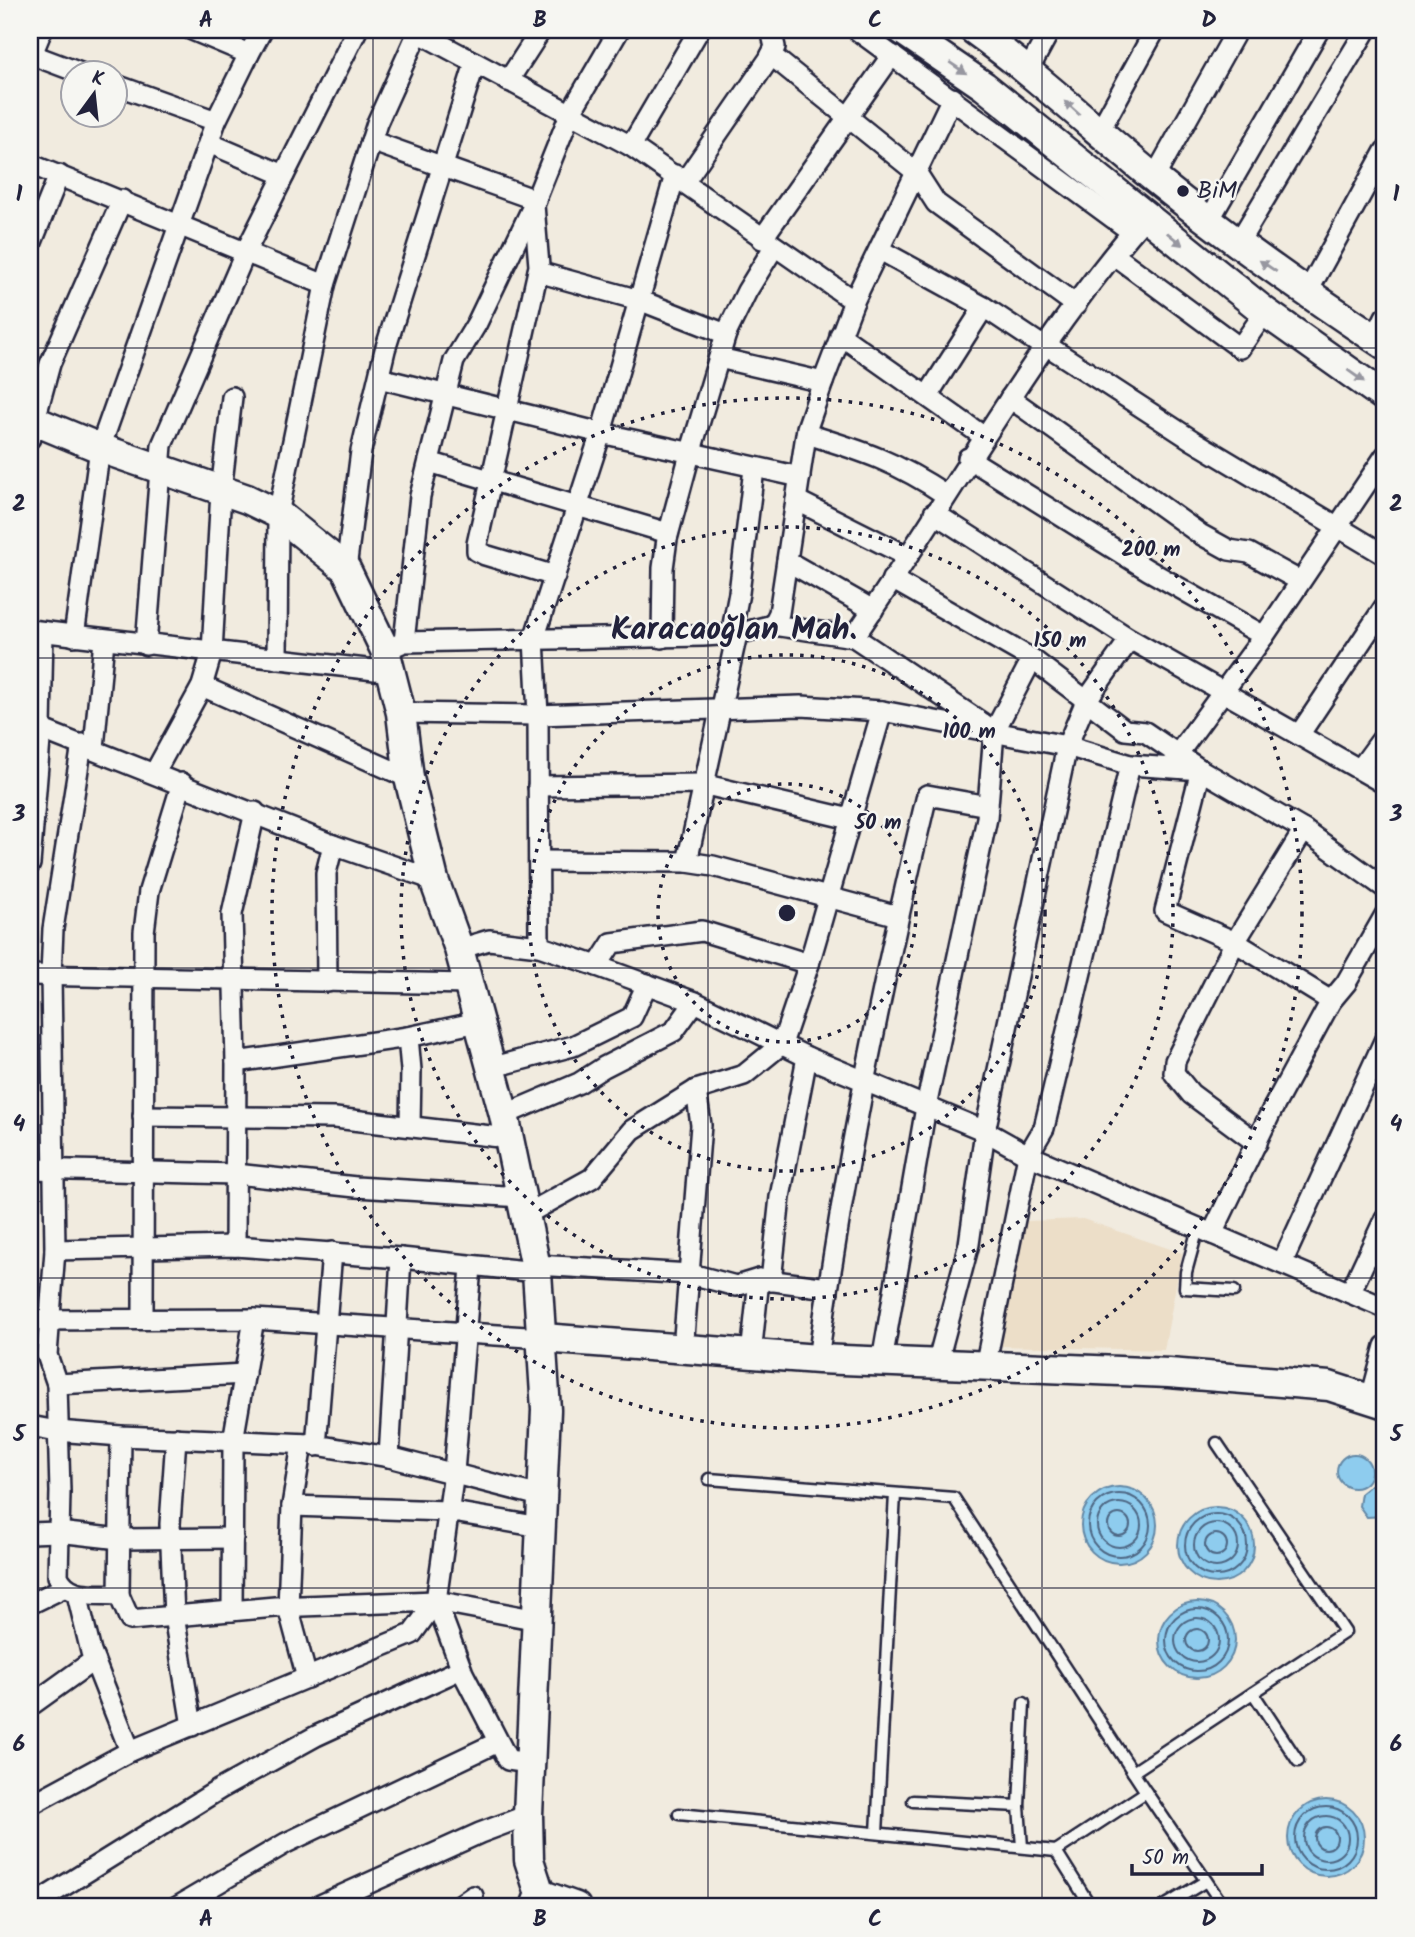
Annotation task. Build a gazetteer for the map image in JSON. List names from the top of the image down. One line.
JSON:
{"districts":["Karacaoğlan Mah."],"places":["BiM"],"scale_bar":"50 m","north":"top","grid":{"columns":["A","B","C","D"],"rows":["1","2","3","4","5","6"]},"rings":["200 m","150 m","100 m","50 m"]}
